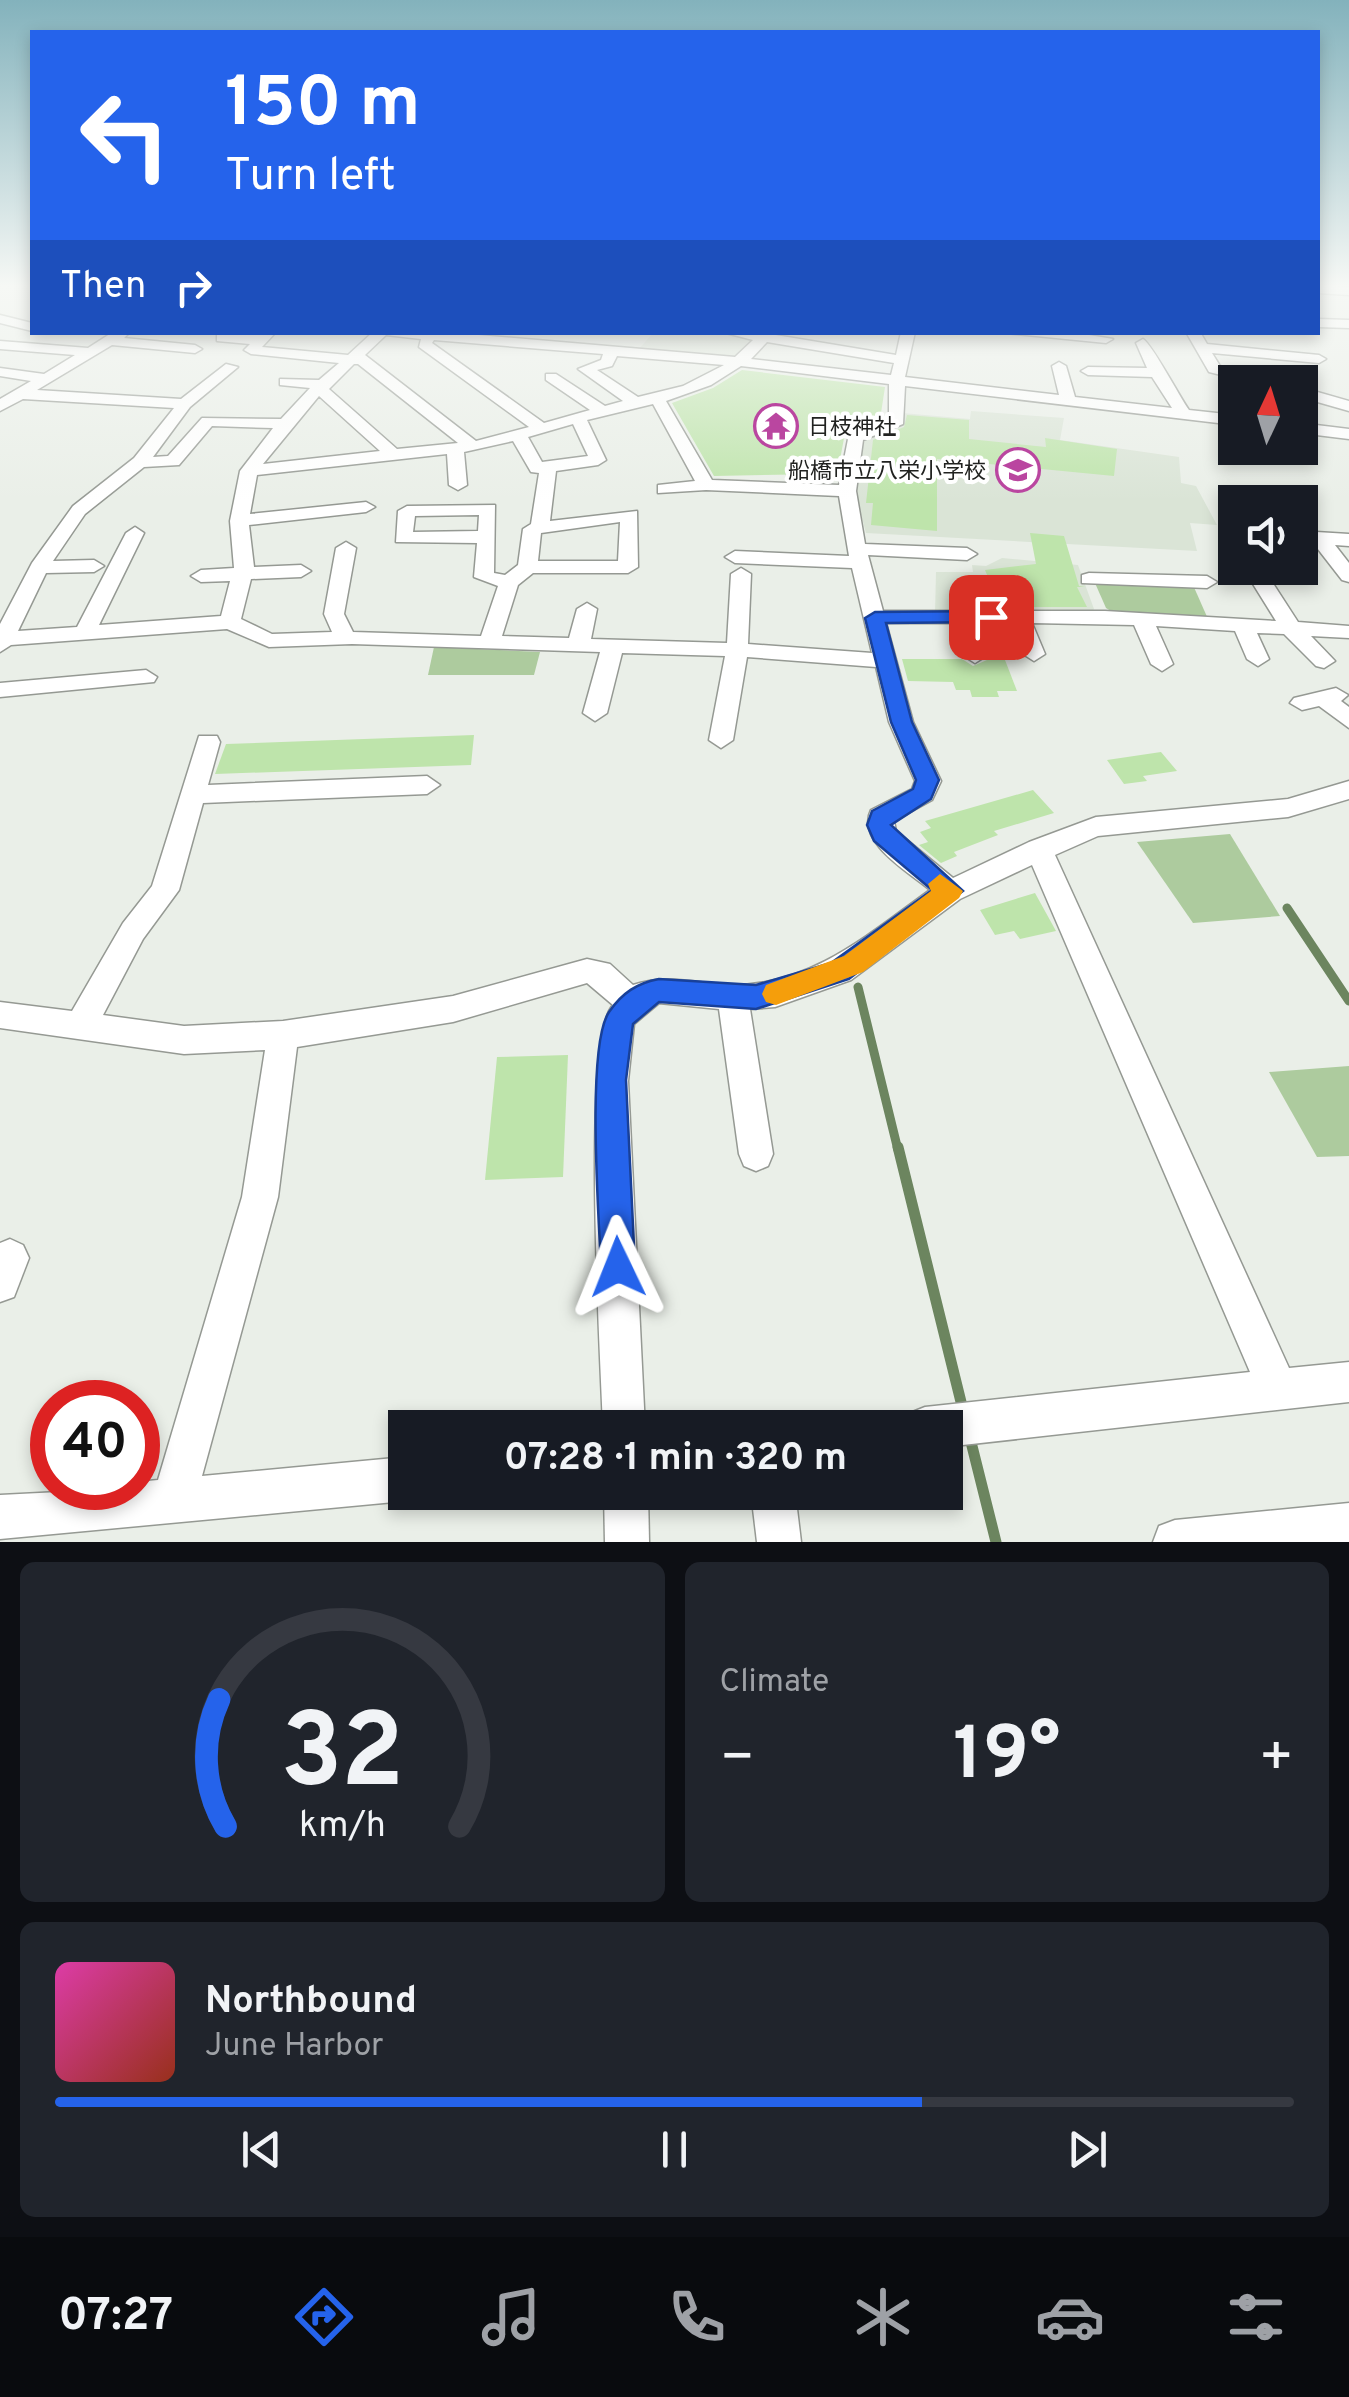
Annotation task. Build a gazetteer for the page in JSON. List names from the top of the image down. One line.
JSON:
{"places":{"temple":["日枝神社"],"school or university":["船橋市立八栄小学校"]},"north":"top","page":{"turn":["150 m","Turn left"],"then":"Then","limit":"40","trip":"07:28 · 1 min · 320 m","tile":"Climate","heat":["−","19°","+"],"song":["Northbound","June Harbor"],"tabs":"07:27","gauge":["32","km/h"]}}
